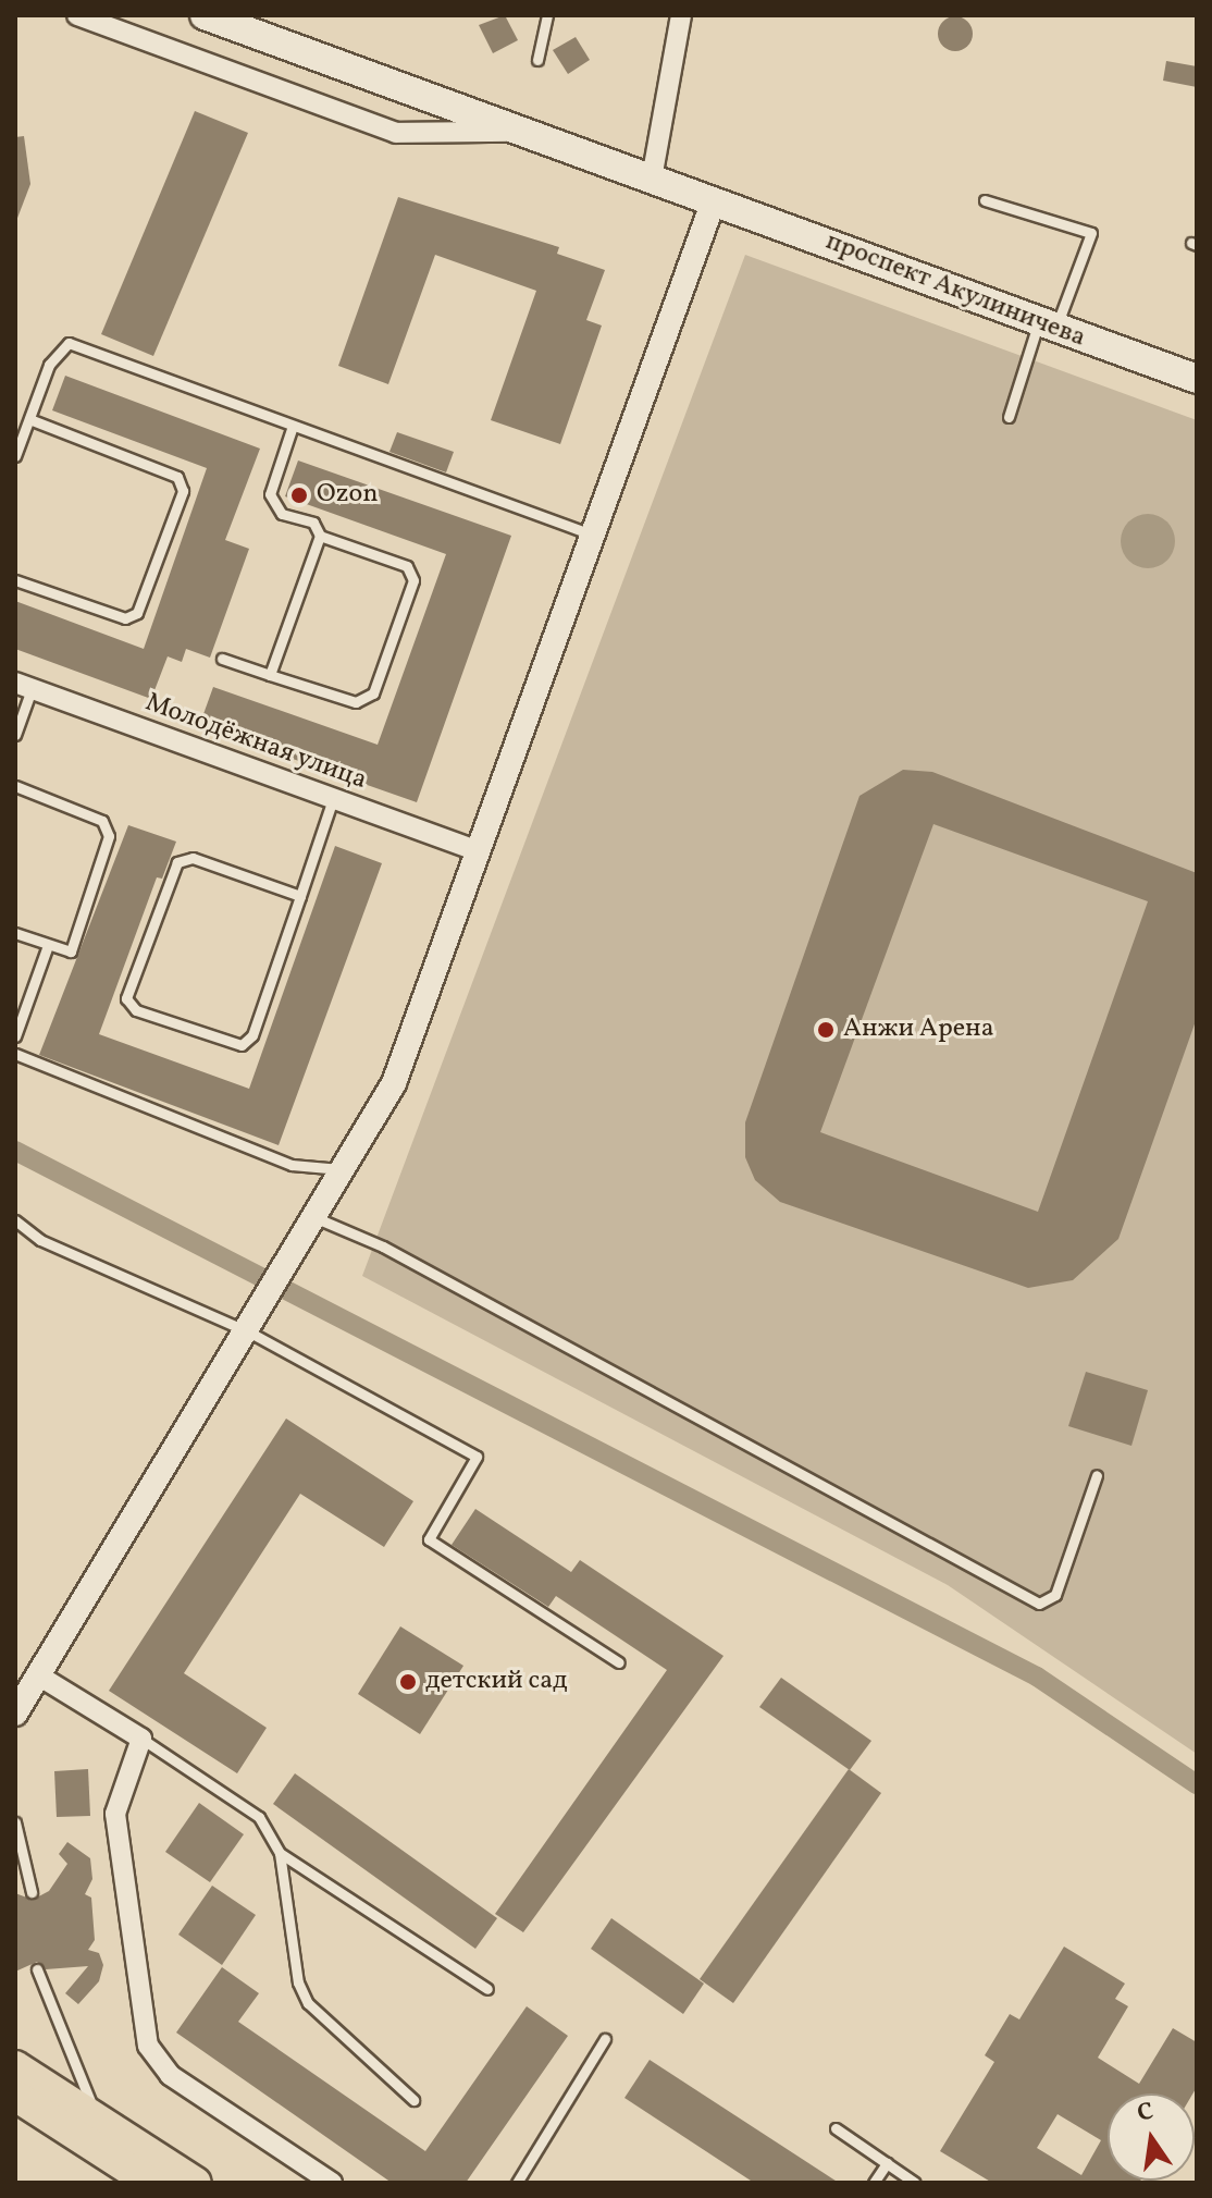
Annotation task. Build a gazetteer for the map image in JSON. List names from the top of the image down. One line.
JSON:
{"streets":{"main road":["проспект Акулиничева"],"street":["Молодёжная улица"]},"places":["Ozon","Анжи Арена","детский сад"],"north":"top"}
